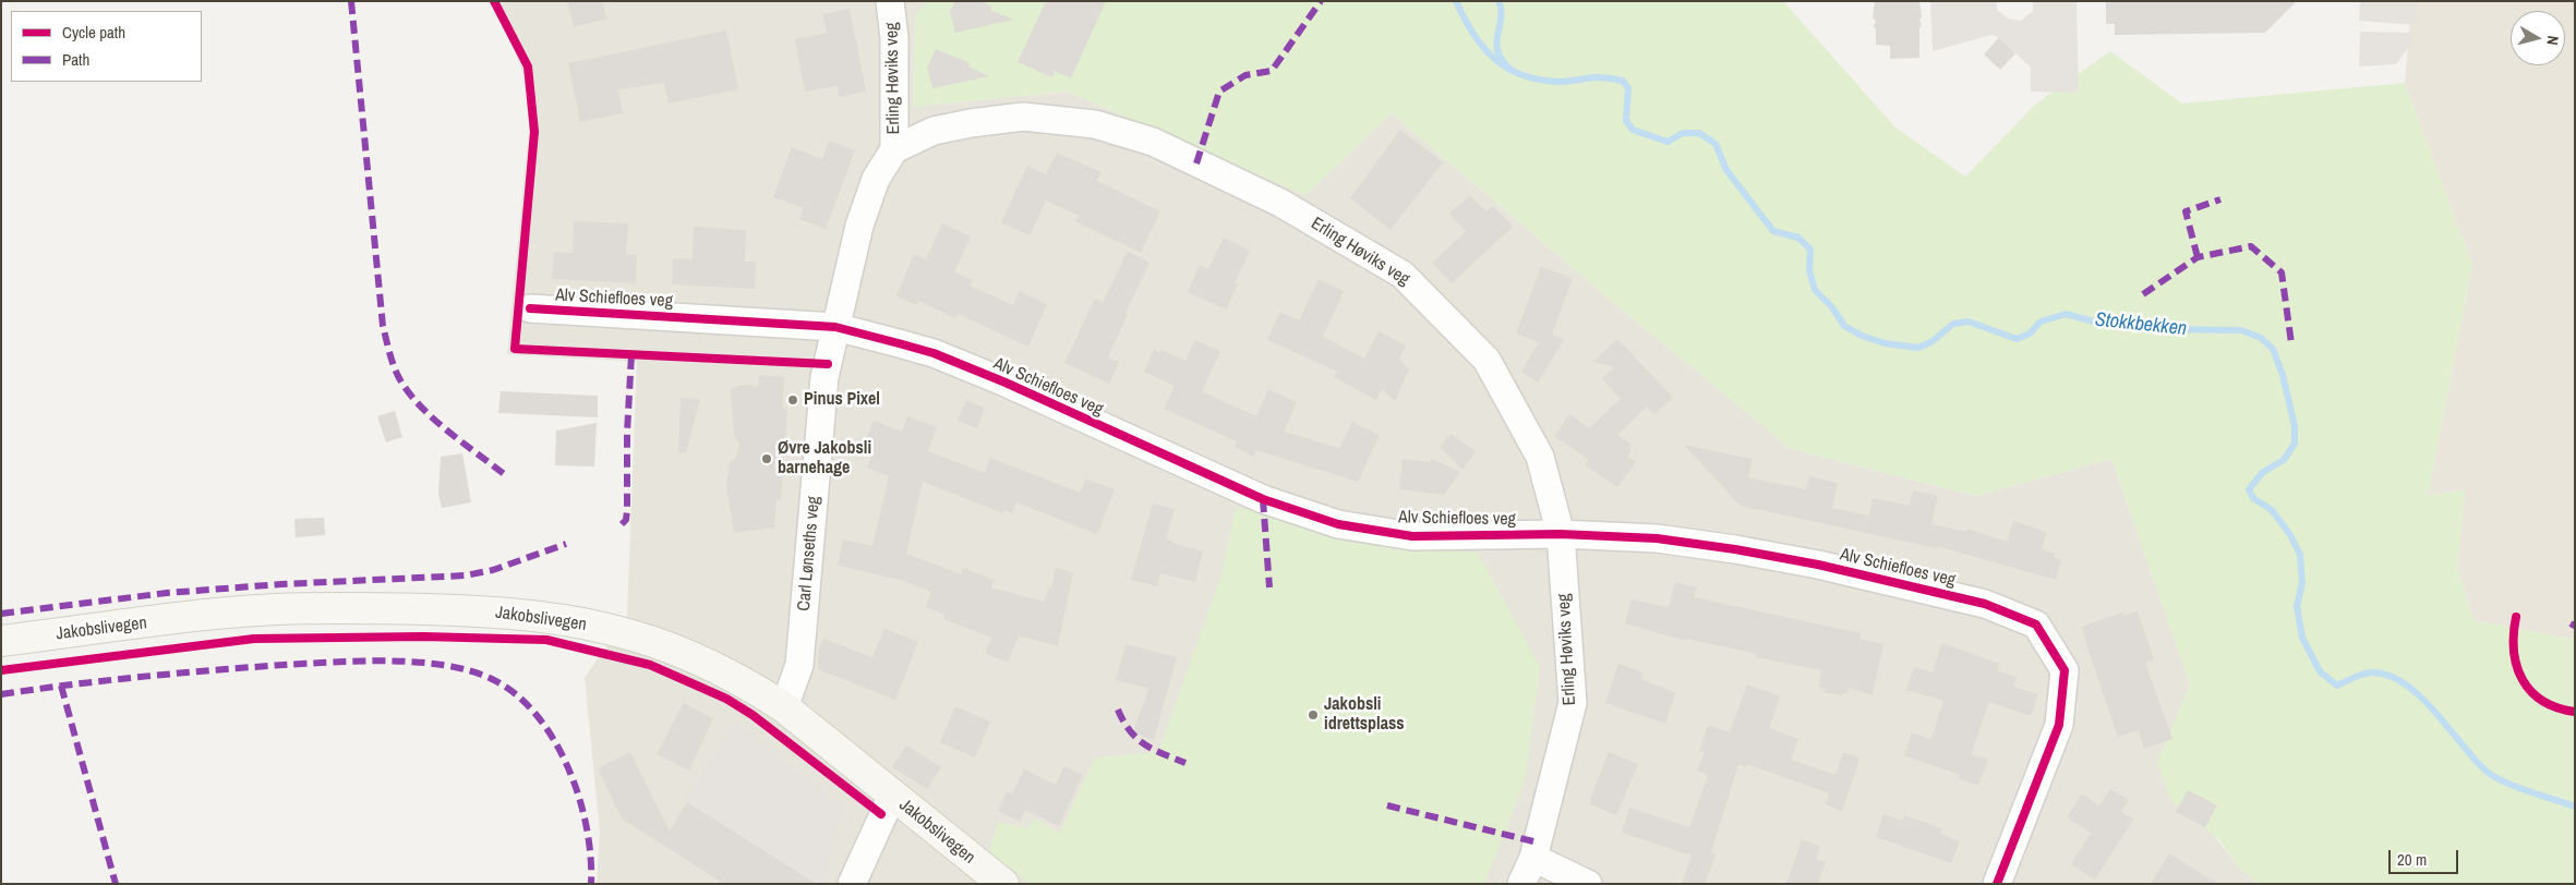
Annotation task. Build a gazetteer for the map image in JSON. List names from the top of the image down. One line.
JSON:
{"streets":{"street":["Erling Høviks veg","Alv Schiefloes veg","Carl Lønseths veg","Jakobslivegen"]},"crossings":[["Erling Høviks veg","Alv Schiefloes veg"],["Erling Høviks veg","Carl Lønseths veg"],["Alv Schiefloes veg","Carl Lønseths veg"],["Carl Lønseths veg","Jakobslivegen"]],"water":["Stokkbekken"],"places":["Pinus Pixel","Øvre Jakobsli barnehage","Jakobsli idrettsplass"],"legend":["Cycle path","Path"],"scale_bar":"20 m","north":"right"}
